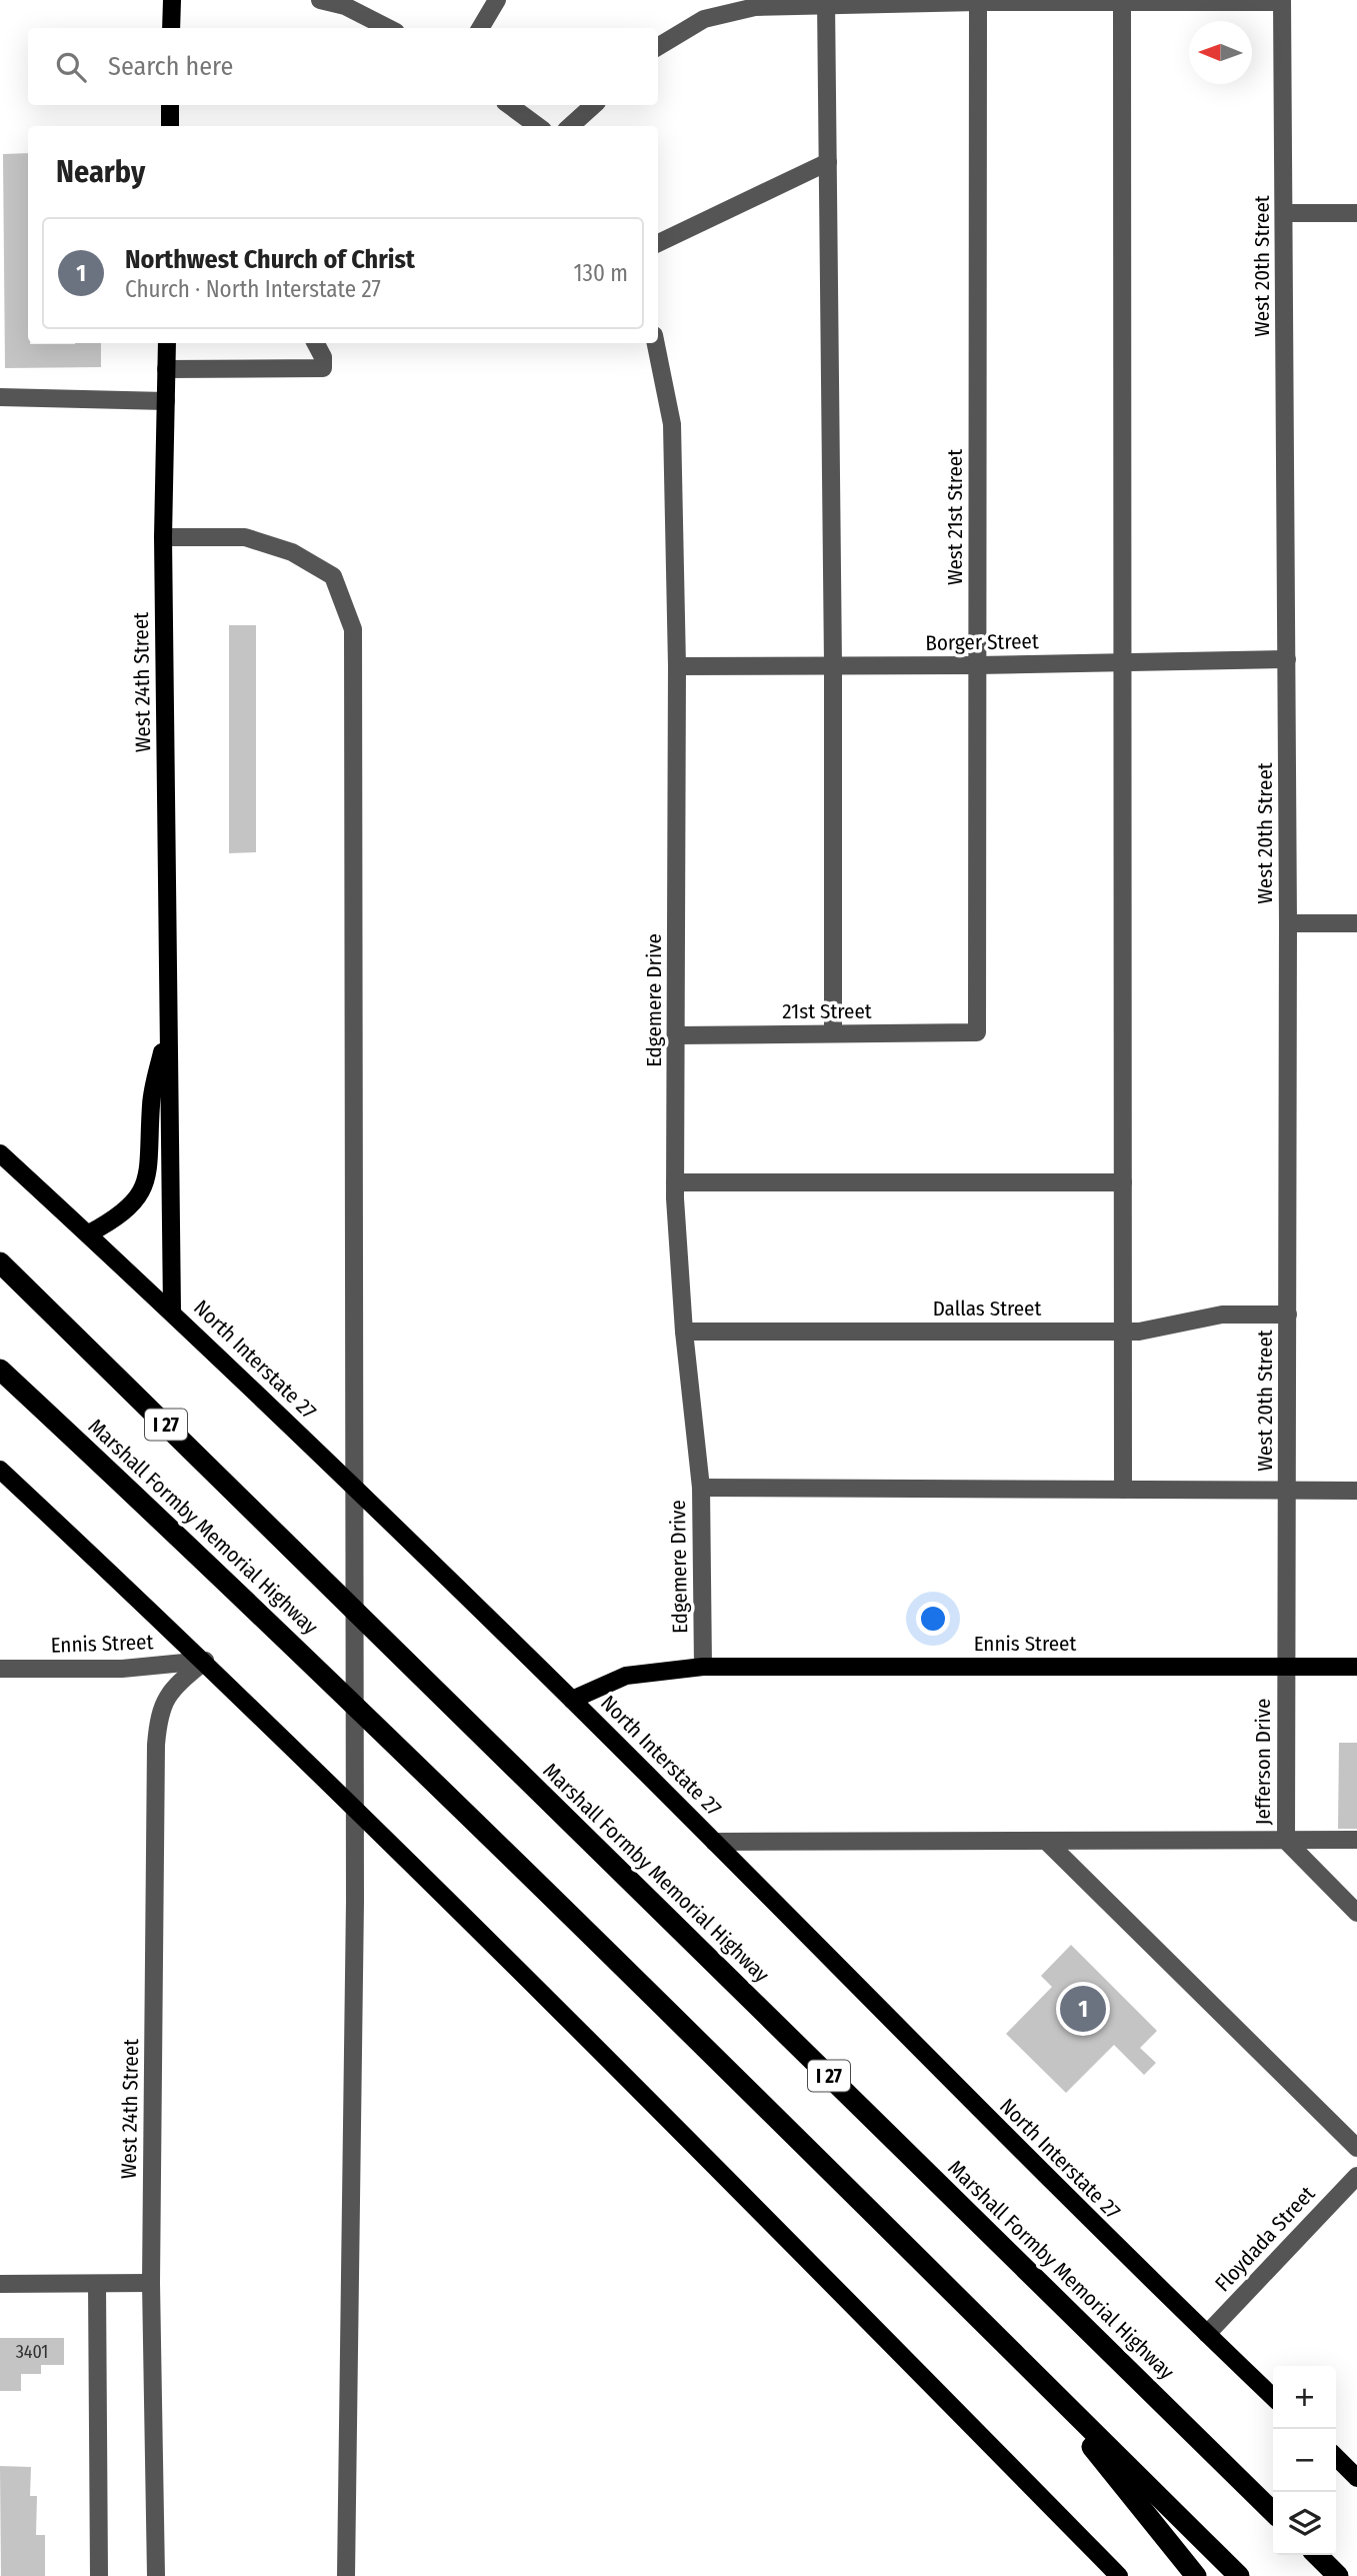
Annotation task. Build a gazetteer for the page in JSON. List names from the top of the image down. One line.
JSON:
{"streets":{"highway":["I 27","Marshall Formby Memorial Highway"],"main road":["West 24th Street","North Interstate 27","Ennis Street"],"street":["West 20th Street","West 21st Street","Borger Street","Edgemere Drive","21st Street","Dallas Street","Jefferson Drive","Floydada Street"]},"crossings":[["West 20th Street","Borger Street"],["West 20th Street","Dallas Street"],["West 20th Street","Ennis Street"],["West 20th Street","Jefferson Drive"],["West 21st Street","Borger Street"],["West 21st Street","21st Street"],["Borger Street","Edgemere Drive"],["West 24th Street","North Interstate 27"],["West 24th Street","Ennis Street"],["Edgemere Drive","21st Street"],["Edgemere Drive","Dallas Street"],["Edgemere Drive","Ennis Street"],["North Interstate 27","Ennis Street"],["North Interstate 27","Floydada Street"],["Ennis Street","Jefferson Drive"]],"house_numbers":["3401"],"north":"left","page":{"search":"Search here","heading":"Nearby","list":[{"mark":"1","name":"Northwest Church of Christ","note":"Church · North Interstate 27","value":"130 m"}],"pins":"1","map_buttons":["+","−"]}}
